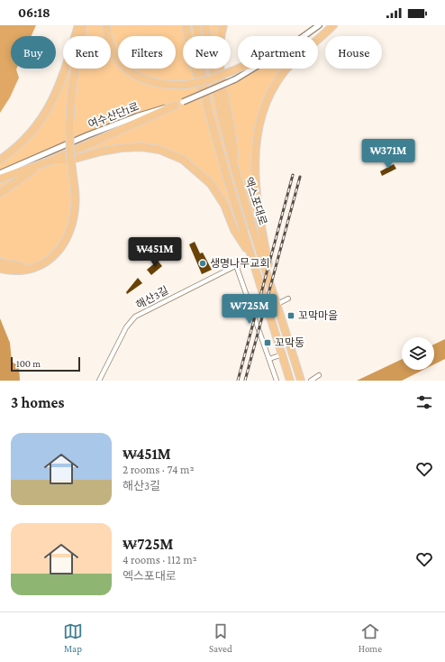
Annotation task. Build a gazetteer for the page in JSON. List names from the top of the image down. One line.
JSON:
{"streets":{"highway":["엑스포대로"],"street":["여수산단1로","해산3길"]},"places":{"other":["생명나무교회"],"transit":["꼬막마을","꼬막동"]},"scale_bar":"100 m","page":{"status":"06:18","chip":["Buy","Rent","Filters","New","Apartment","House"],"price":["₩371M","₩451M","₩725M"],"scale":"100 m","heading":"3 homes","list":[{"name":"₩451M","note":"2 rooms · 74 m² · 해산3길"},{"name":"₩725M","note":"4 rooms · 112 m² · 엑스포대로"}],"tabs":["Map","Saved","Home"]}}
